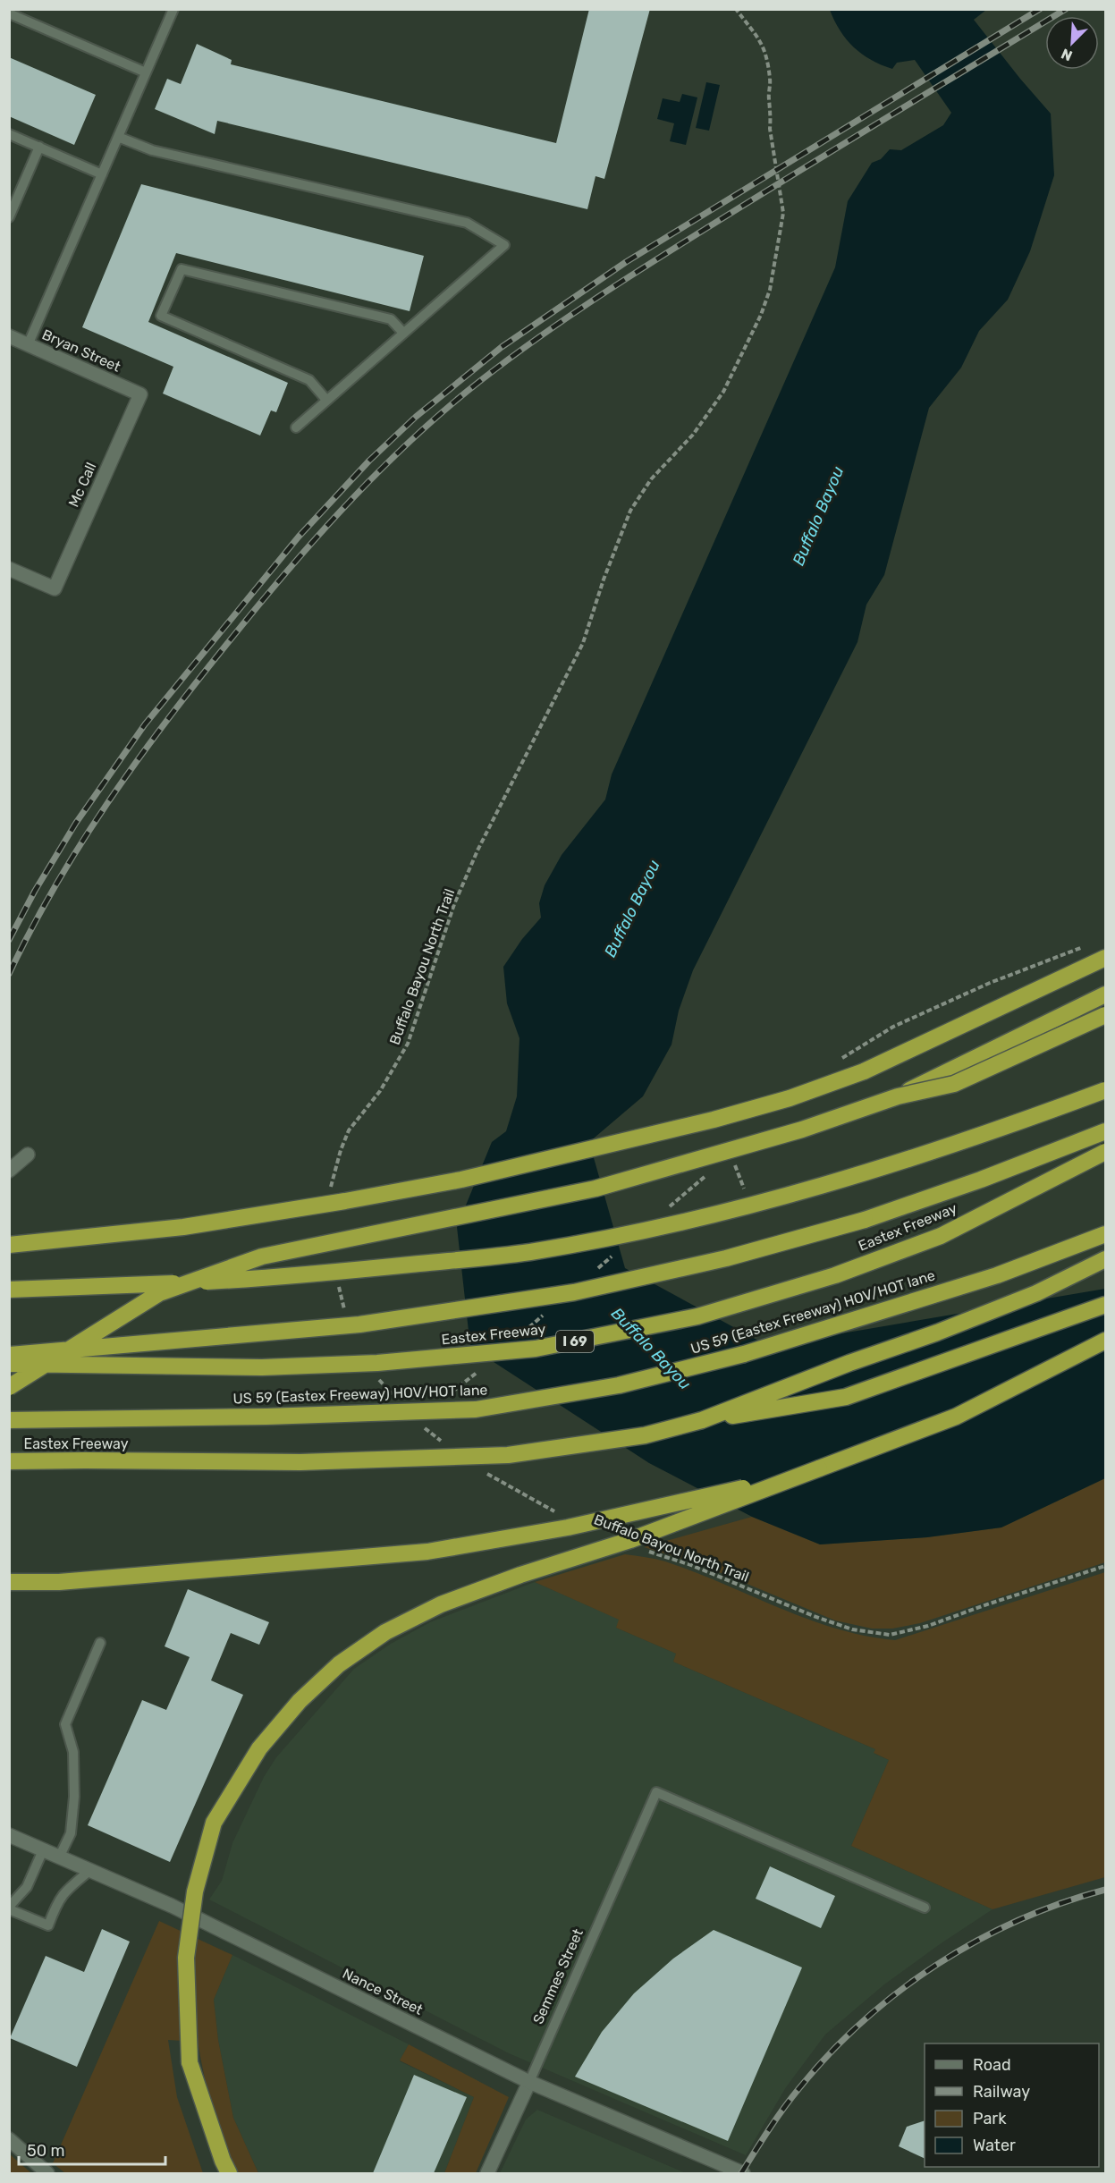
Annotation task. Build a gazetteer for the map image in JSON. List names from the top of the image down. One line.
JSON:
{"streets":{"highway":["Eastex Freeway","US 59 (Eastex Freeway) HOV/HOT lane","I 69"],"street":["Bryan Street","Mc Call","Semmes Street","Nance Street"],"path":["Buffalo Bayou North Trail"]},"crossings":[["Bryan Street","Mc Call"],["Semmes Street","Nance Street"]],"water":["Buffalo Bayou"],"legend":["Road","Railway","Park","Water"],"scale_bar":"50 m","north":"bottom left"}
